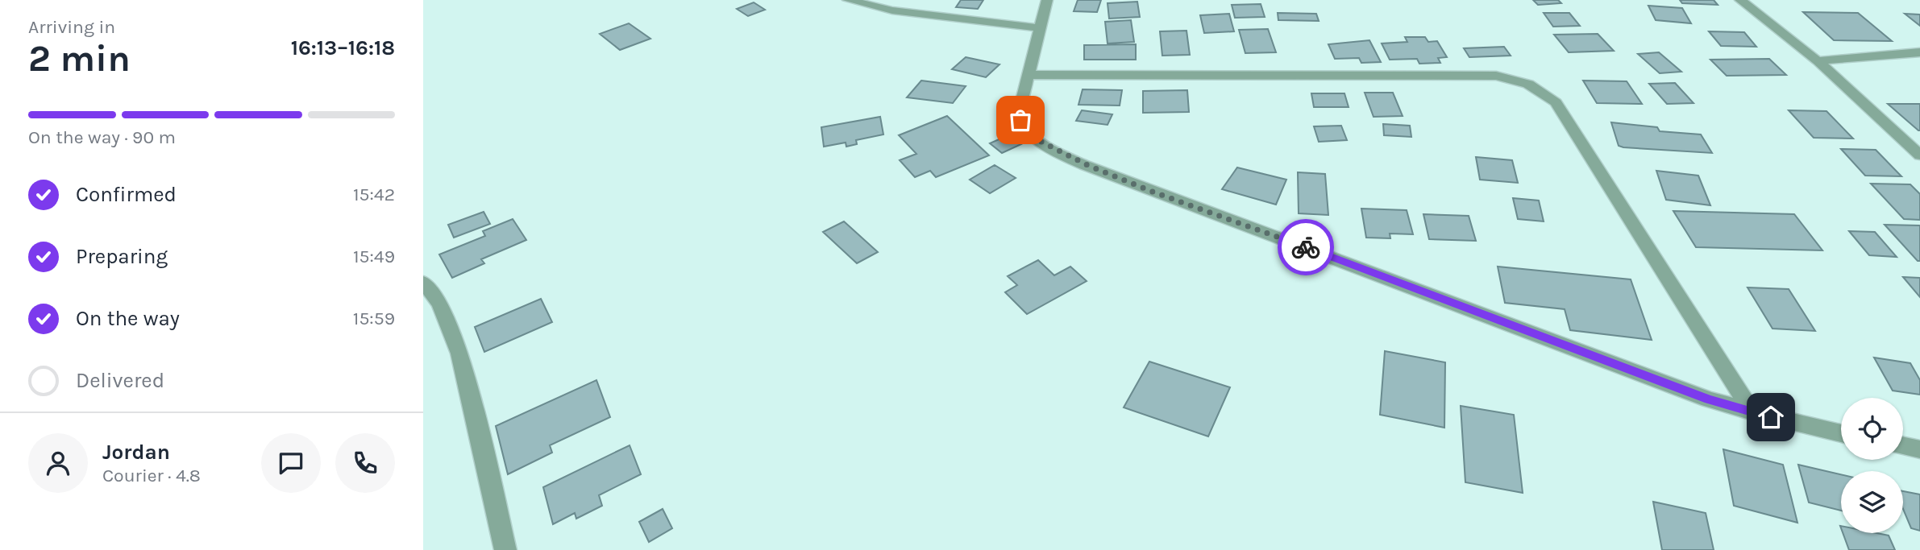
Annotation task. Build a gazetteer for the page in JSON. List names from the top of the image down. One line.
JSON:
{"page":{"heading":["2 min","Arriving in","16:13–16:18"],"panel":["Jordan","Courier · 4.8"],"bar":"On the way · 90 m","list":[["Confirmed","15:42"],["Preparing","15:49"],["On the way","15:59"],"Delivered"]}}
